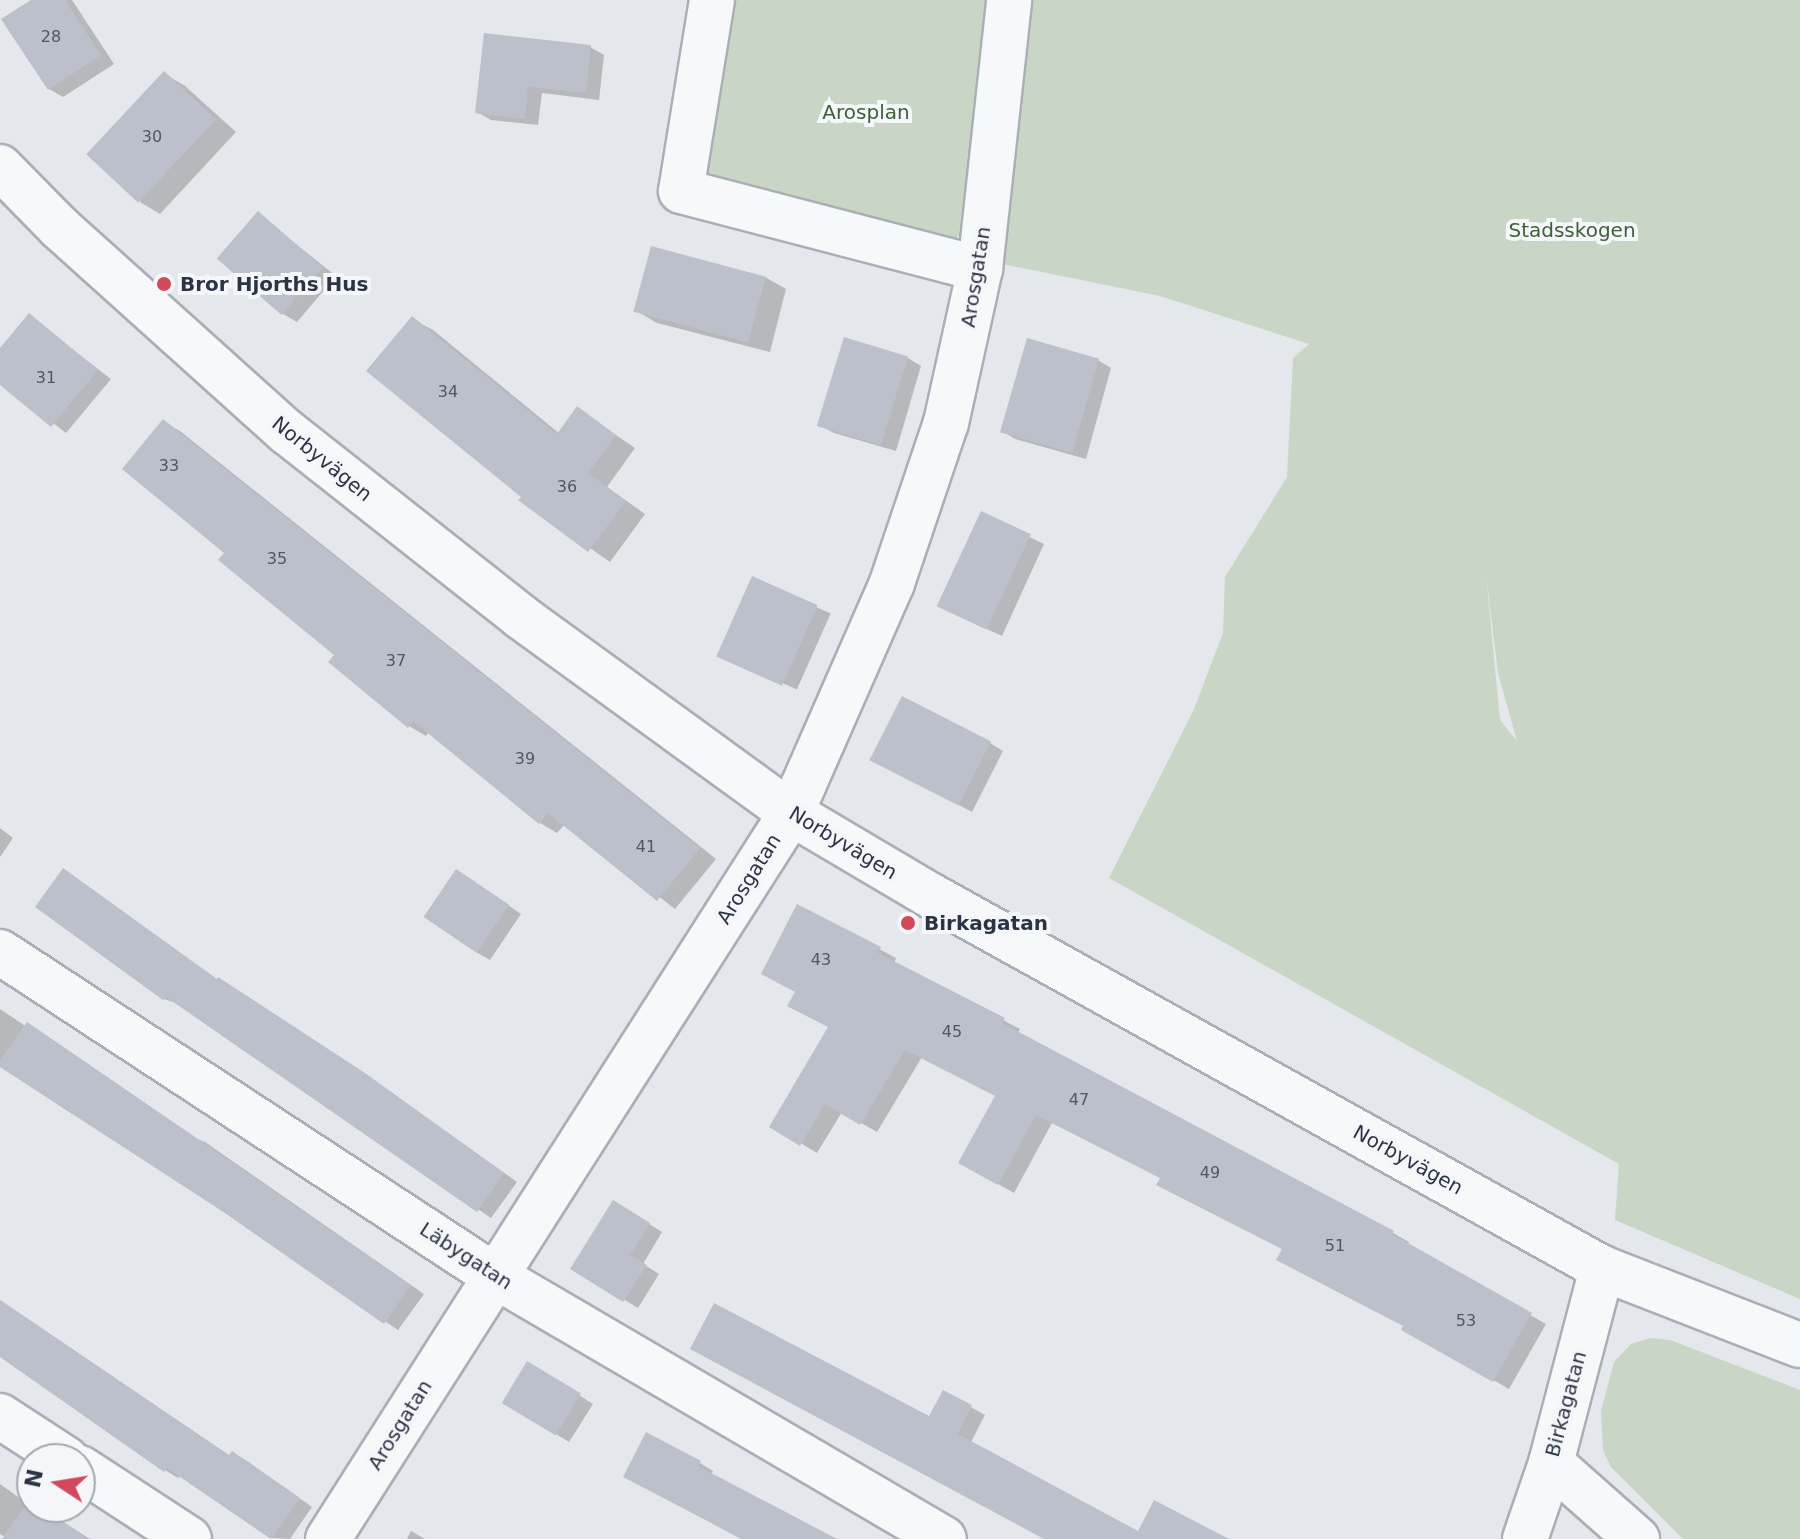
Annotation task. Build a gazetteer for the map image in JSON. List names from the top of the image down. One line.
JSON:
{"streets":{"street":["Arosgatan","Norbyvägen","Läbygatan","Birkagatan"]},"crossings":[["Arosgatan","Norbyvägen"],["Arosgatan","Läbygatan"],["Norbyvägen","Birkagatan"]],"parks":["Arosplan","Stadsskogen"],"places":["Bror Hjorths Hus","Birkagatan"],"house_numbers":["28","30","31","34","33","36","35","37","39","41","43","45","47","49","51","53"],"north":"left"}
